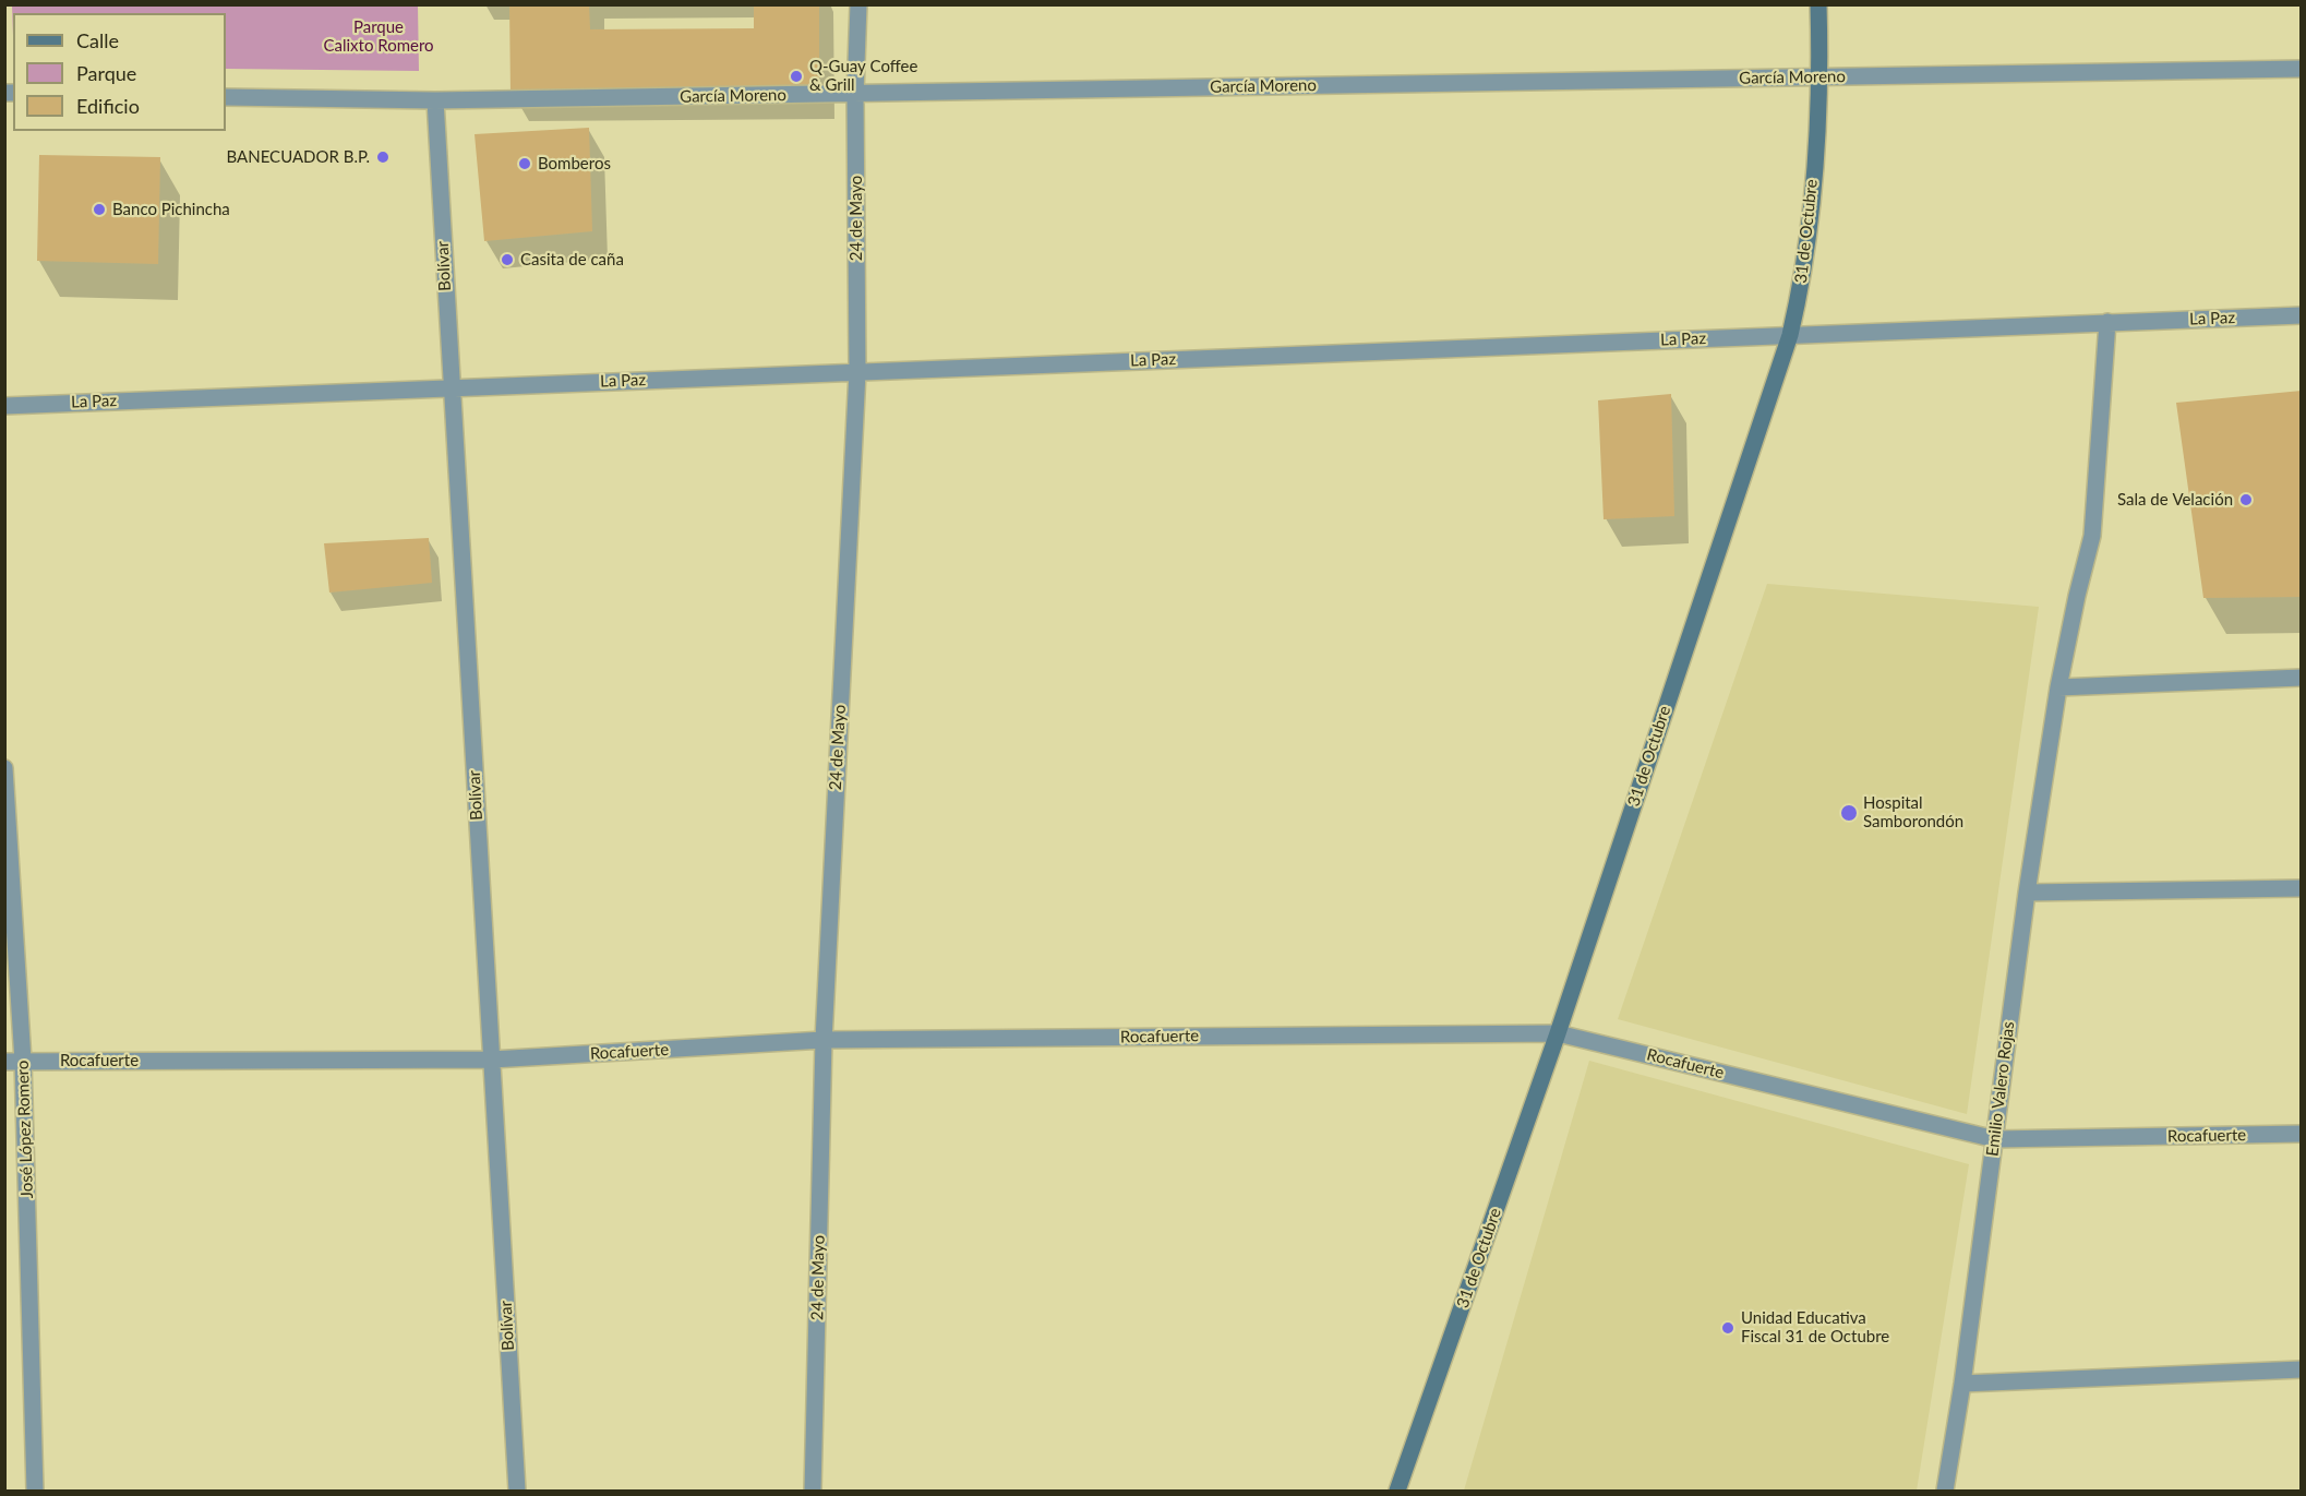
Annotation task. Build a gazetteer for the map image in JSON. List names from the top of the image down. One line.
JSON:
{"streets":{"street":["García Moreno","24 de Mayo","31 de Octubre","Bolívar","La Paz","Rocafuerte","Emilio Valero Rojas","José López Romero"]},"crossings":[["García Moreno","24 de Mayo"],["García Moreno","31 de Octubre"],["García Moreno","Bolívar"],["24 de Mayo","La Paz"],["24 de Mayo","Rocafuerte"],["31 de Octubre","La Paz"],["31 de Octubre","Rocafuerte"],["Bolívar","La Paz"],["Bolívar","Rocafuerte"],["La Paz","Emilio Valero Rojas"],["Rocafuerte","Emilio Valero Rojas"],["Rocafuerte","José López Romero"]],"parks":["Parque Calixto Romero"],"places":["Q-Guay Coffee & Grill","BANECUADOR B.P.","Bomberos","Banco Pichincha","Casita de caña","Sala de Velación","Hospital Samborondón","Unidad Educativa Fiscal 31 de Octubre"],"legend":["Calle","Parque","Edificio"]}
